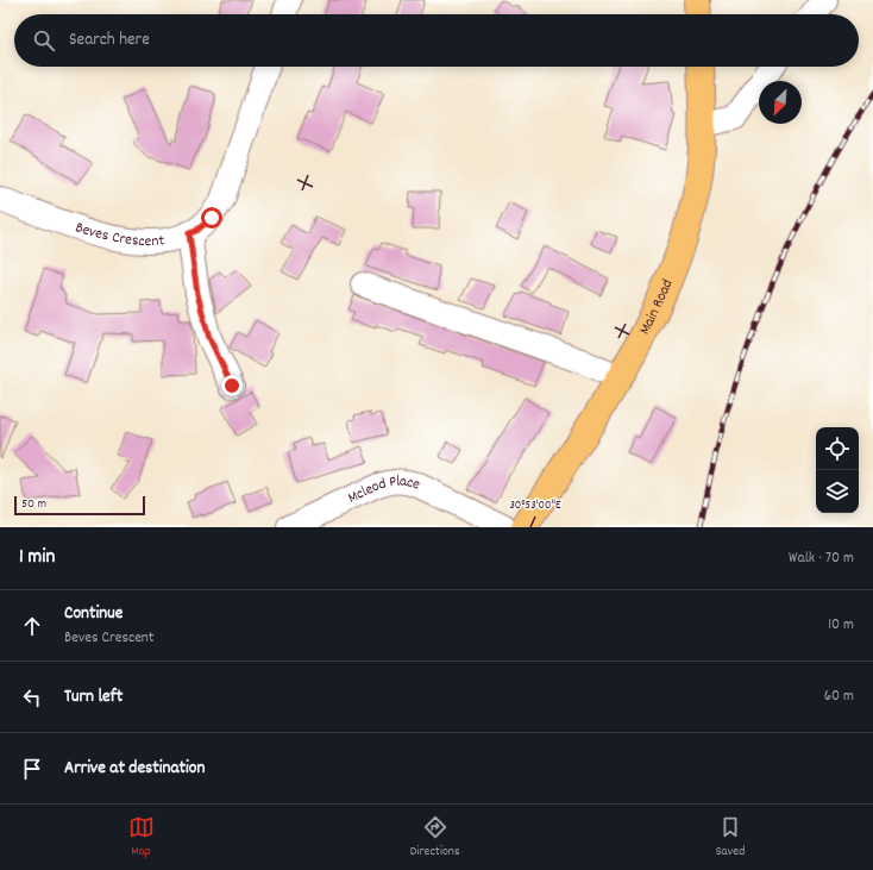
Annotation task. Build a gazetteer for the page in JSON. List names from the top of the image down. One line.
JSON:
{"streets":{"main road":["Main Road"],"street":["Beves Crescent","Mcleod Place"]},"scale_bar":"50 m","north":"bottom left","page":{"search":"Search here","scale":"50 m","heading":["1 min","Walk · 70 m"],"list":[["Continue","Beves Crescent","10 m"],["Turn left","60 m"],"Arrive at destination"],"nav":["Map","Directions","Saved"]},"coordinates":["30°53'00\"E"]}
